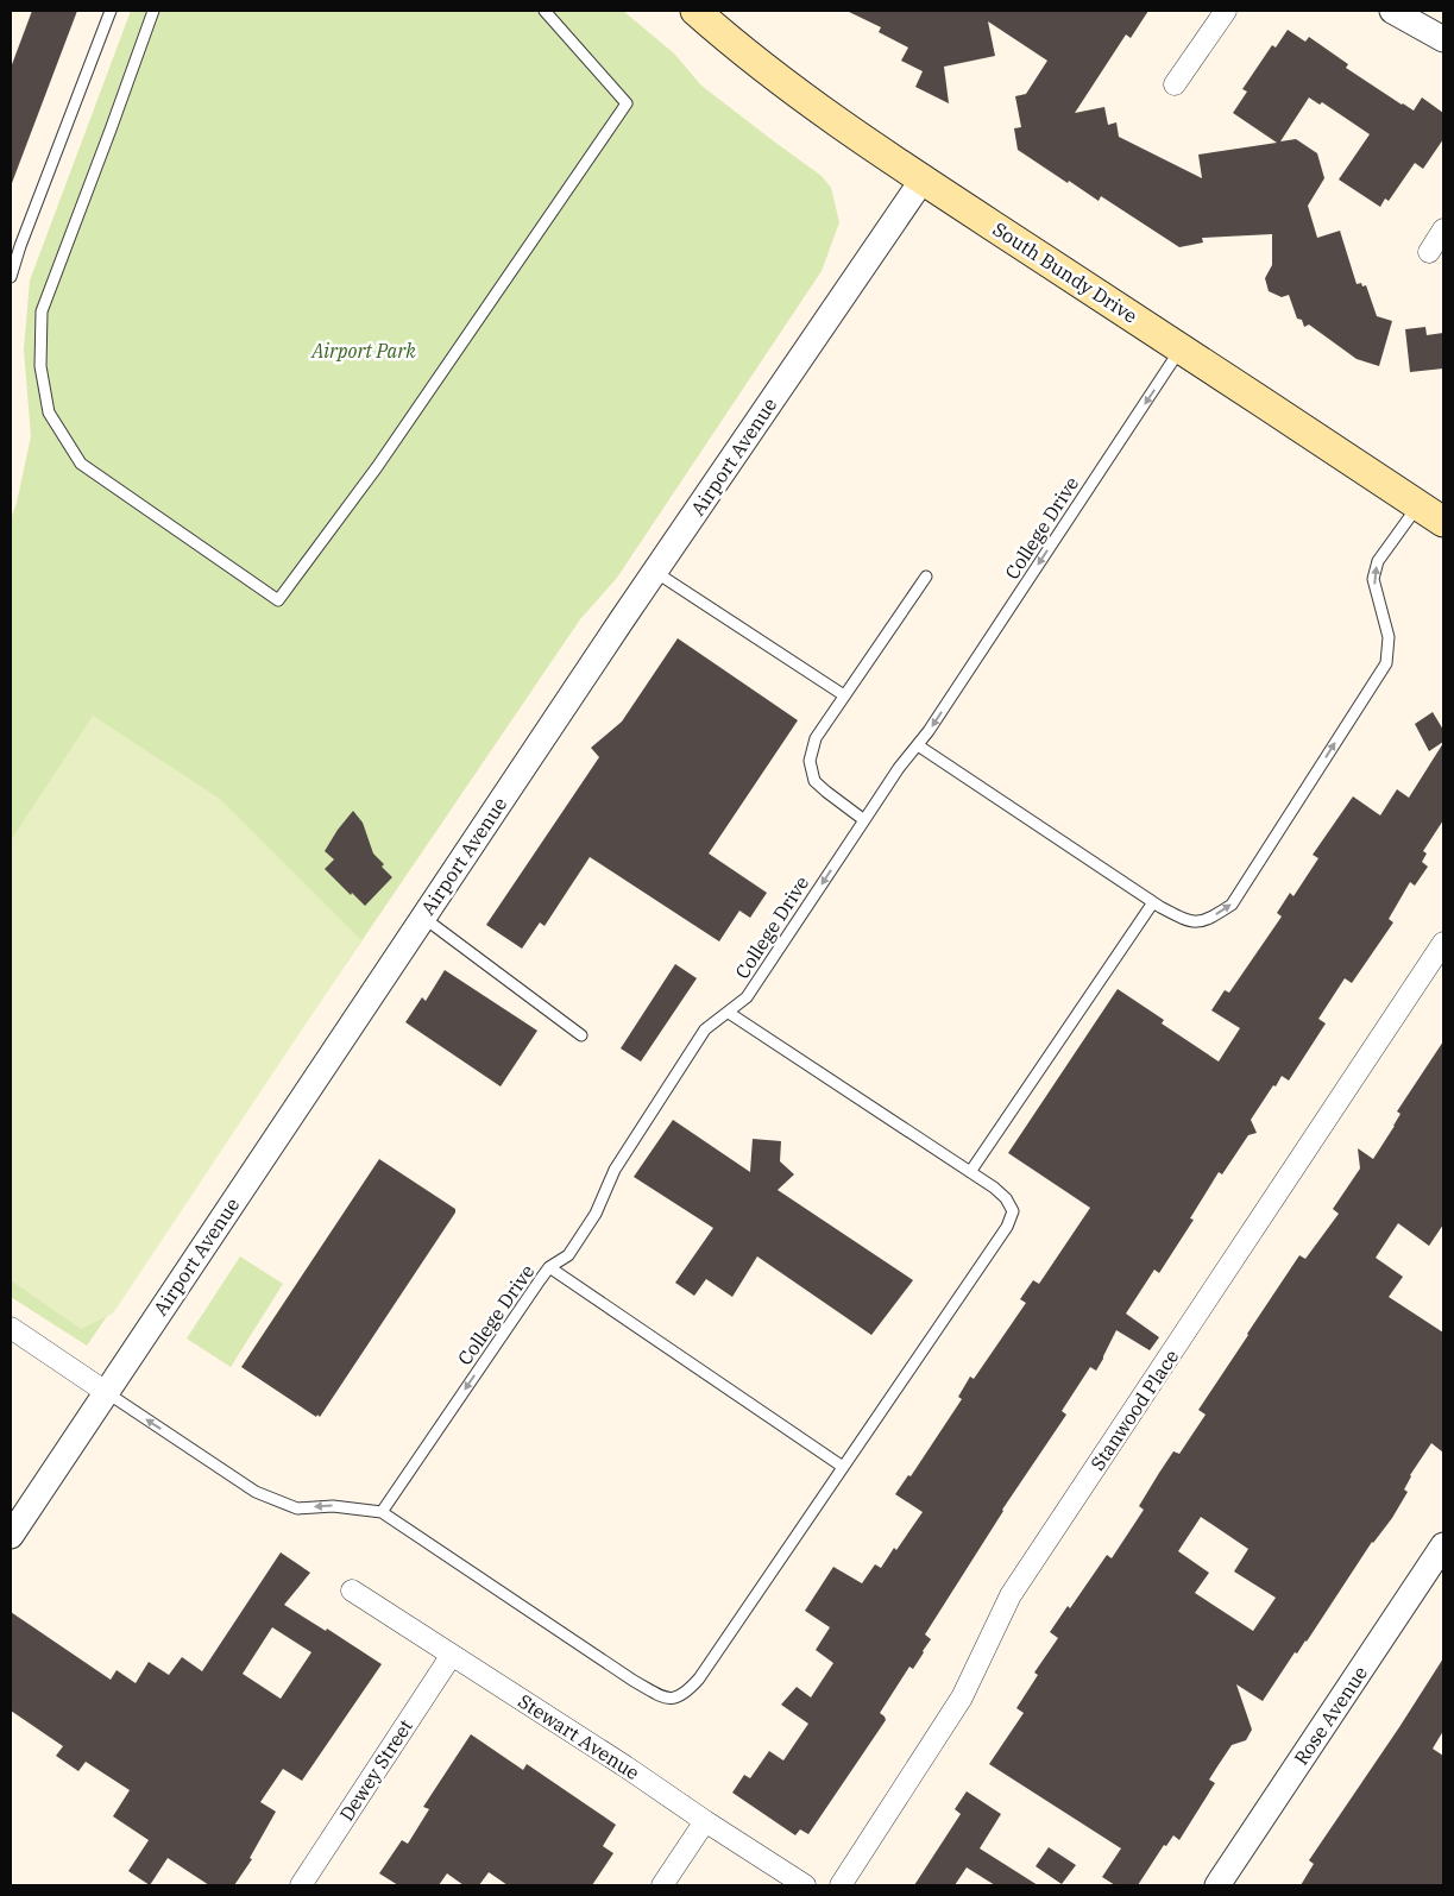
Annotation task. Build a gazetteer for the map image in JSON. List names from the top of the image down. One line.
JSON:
{"streets":{"main road":["South Bundy Drive"],"street":["Airport Avenue","Stanwood Place","Rose Avenue","Stewart Avenue","Dewey Street"],"lane":["College Drive"]},"crossings":[["South Bundy Drive","Airport Avenue"],["South Bundy Drive","College Drive"],["Stewart Avenue","Dewey Street"]],"one_way":["College Drive"],"parks":["Airport Park"]}
